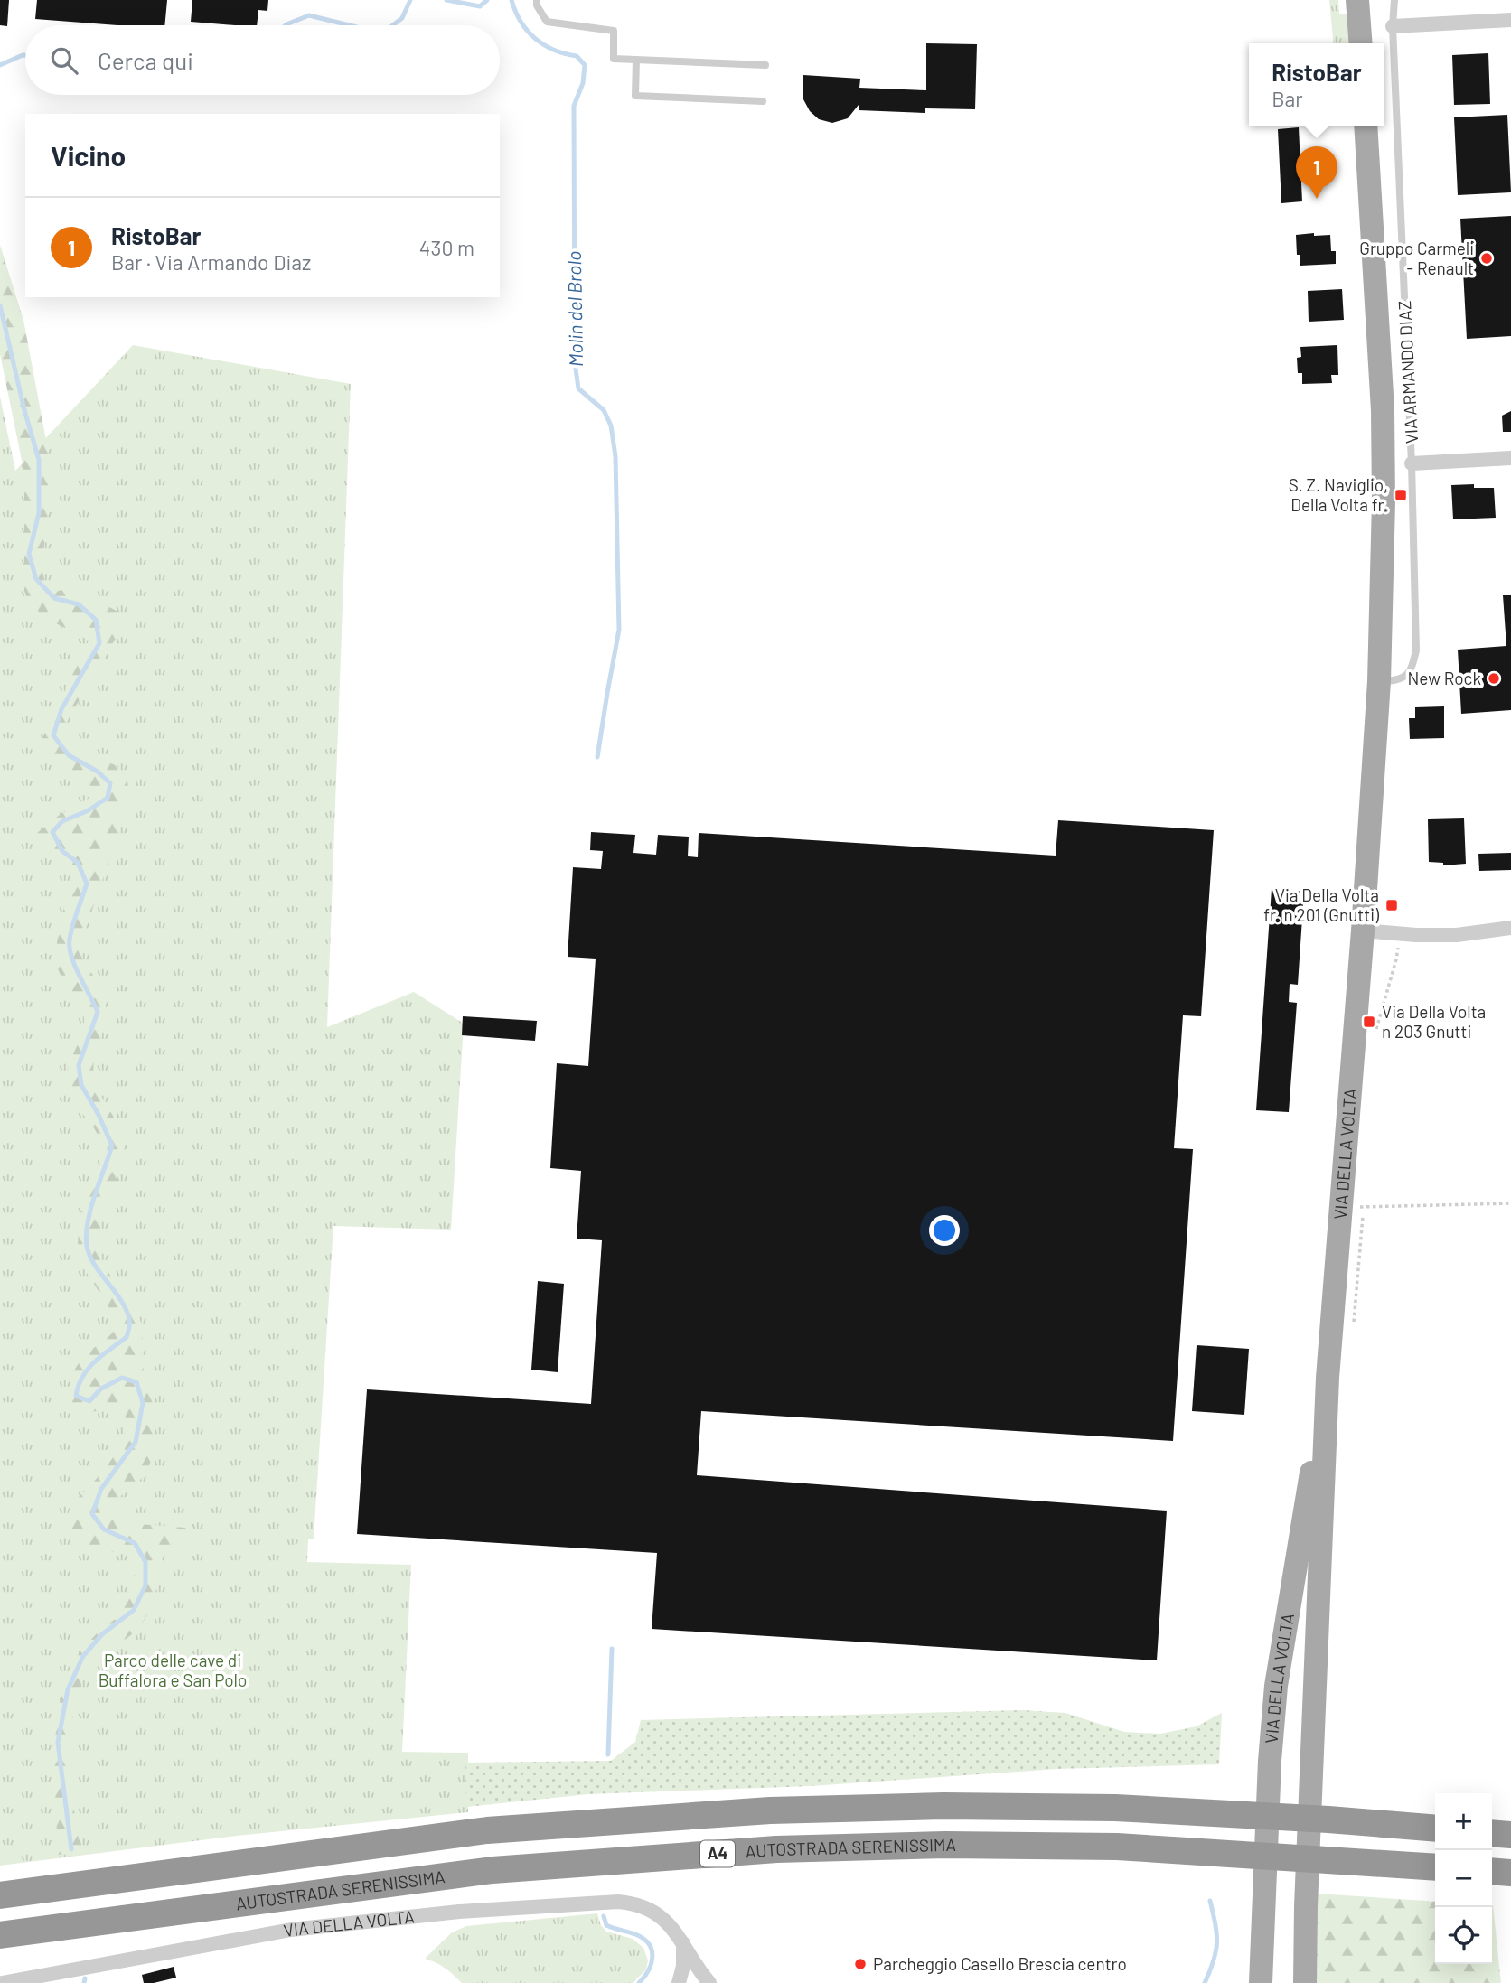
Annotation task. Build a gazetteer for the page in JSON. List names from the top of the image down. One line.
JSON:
{"streets":{"highway":["AUTOSTRADA SERENISSIMA","A4"],"main road":["VIA ARMANDO DIAZ","VIA DELLA VOLTA"]},"crossings":[["VIA ARMANDO DIAZ","VIA DELLA VOLTA"]],"water":["Molin del Brolo"],"parks":["Parco delle cave di Buffalora e San Polo"],"places":{"other":["Gruppo Carmeli - Renault","New Rock","Parcheggio Casello Brescia centro"],"transit":["S. Z. Naviglio, Della Volta fr.","Via Della Volta fr. n 201 (Gnutti)","Via Della Volta n 203 Gnutti"]},"page":{"search":"Cerca qui","popup":["RistoBar","Bar"],"heading":"Vicino","pins":"1","list":[{"mark":"1","name":"RistoBar","note":"Bar · Via Armando Diaz","value":"430 m"}],"map_buttons":["+","−"]}}
